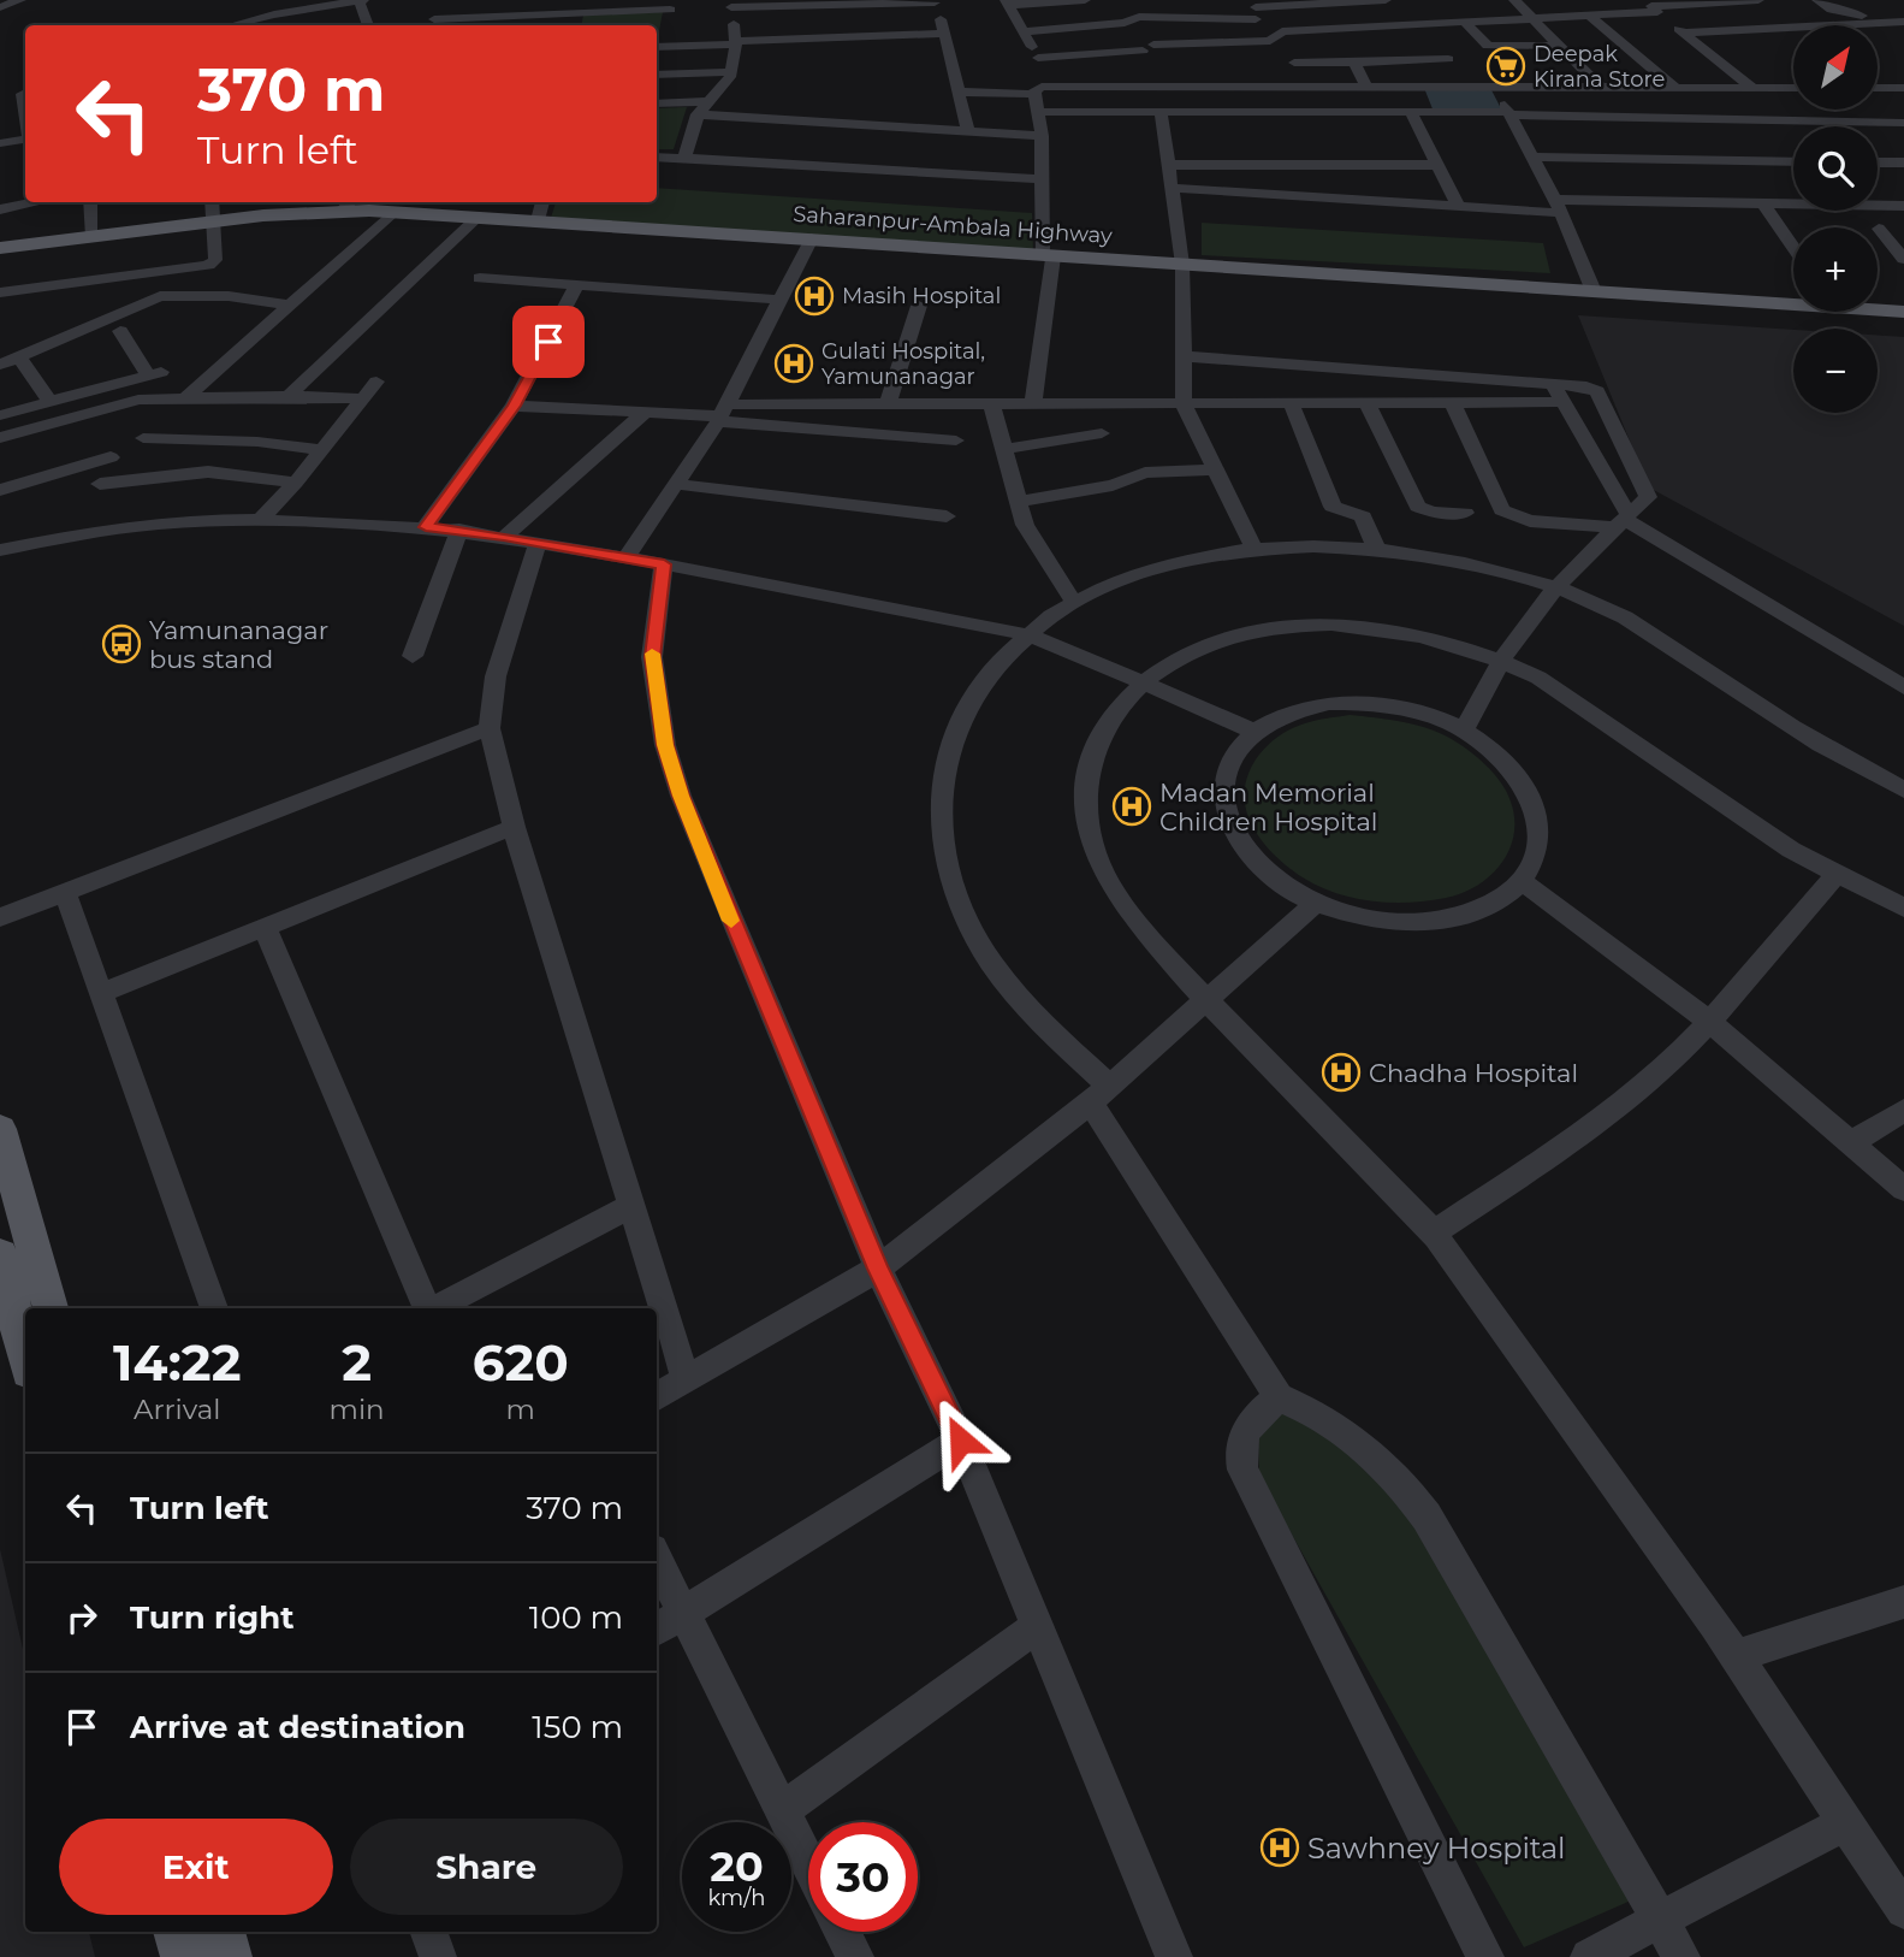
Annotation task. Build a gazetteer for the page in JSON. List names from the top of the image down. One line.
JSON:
{"streets":{"main road":["Saharanpur-Ambala Highway"]},"places":{"supermarket":["Deepak Kirana Store"],"hospital":["Masih Hospital","Gulati Hospital, Yamunanagar","Madan Memorial Children Hospital","Chadha Hospital","Sawhney Hospital"],"bus stop":["Yamunanagar bus stand"]},"north":"top right","page":{"map_buttons":["+","−"],"turn":["370 m","Turn left"],"eta":["14:22","Arrival","2","min","620","m"],"list":[{"name":"Turn left","value":"370 m"},{"name":"Turn right","value":"100 m"},{"name":"Arrive at destination","value":"150 m"}],"buttons":["Exit","Share"],"speed":"20 km/h","limit":"30"}}
